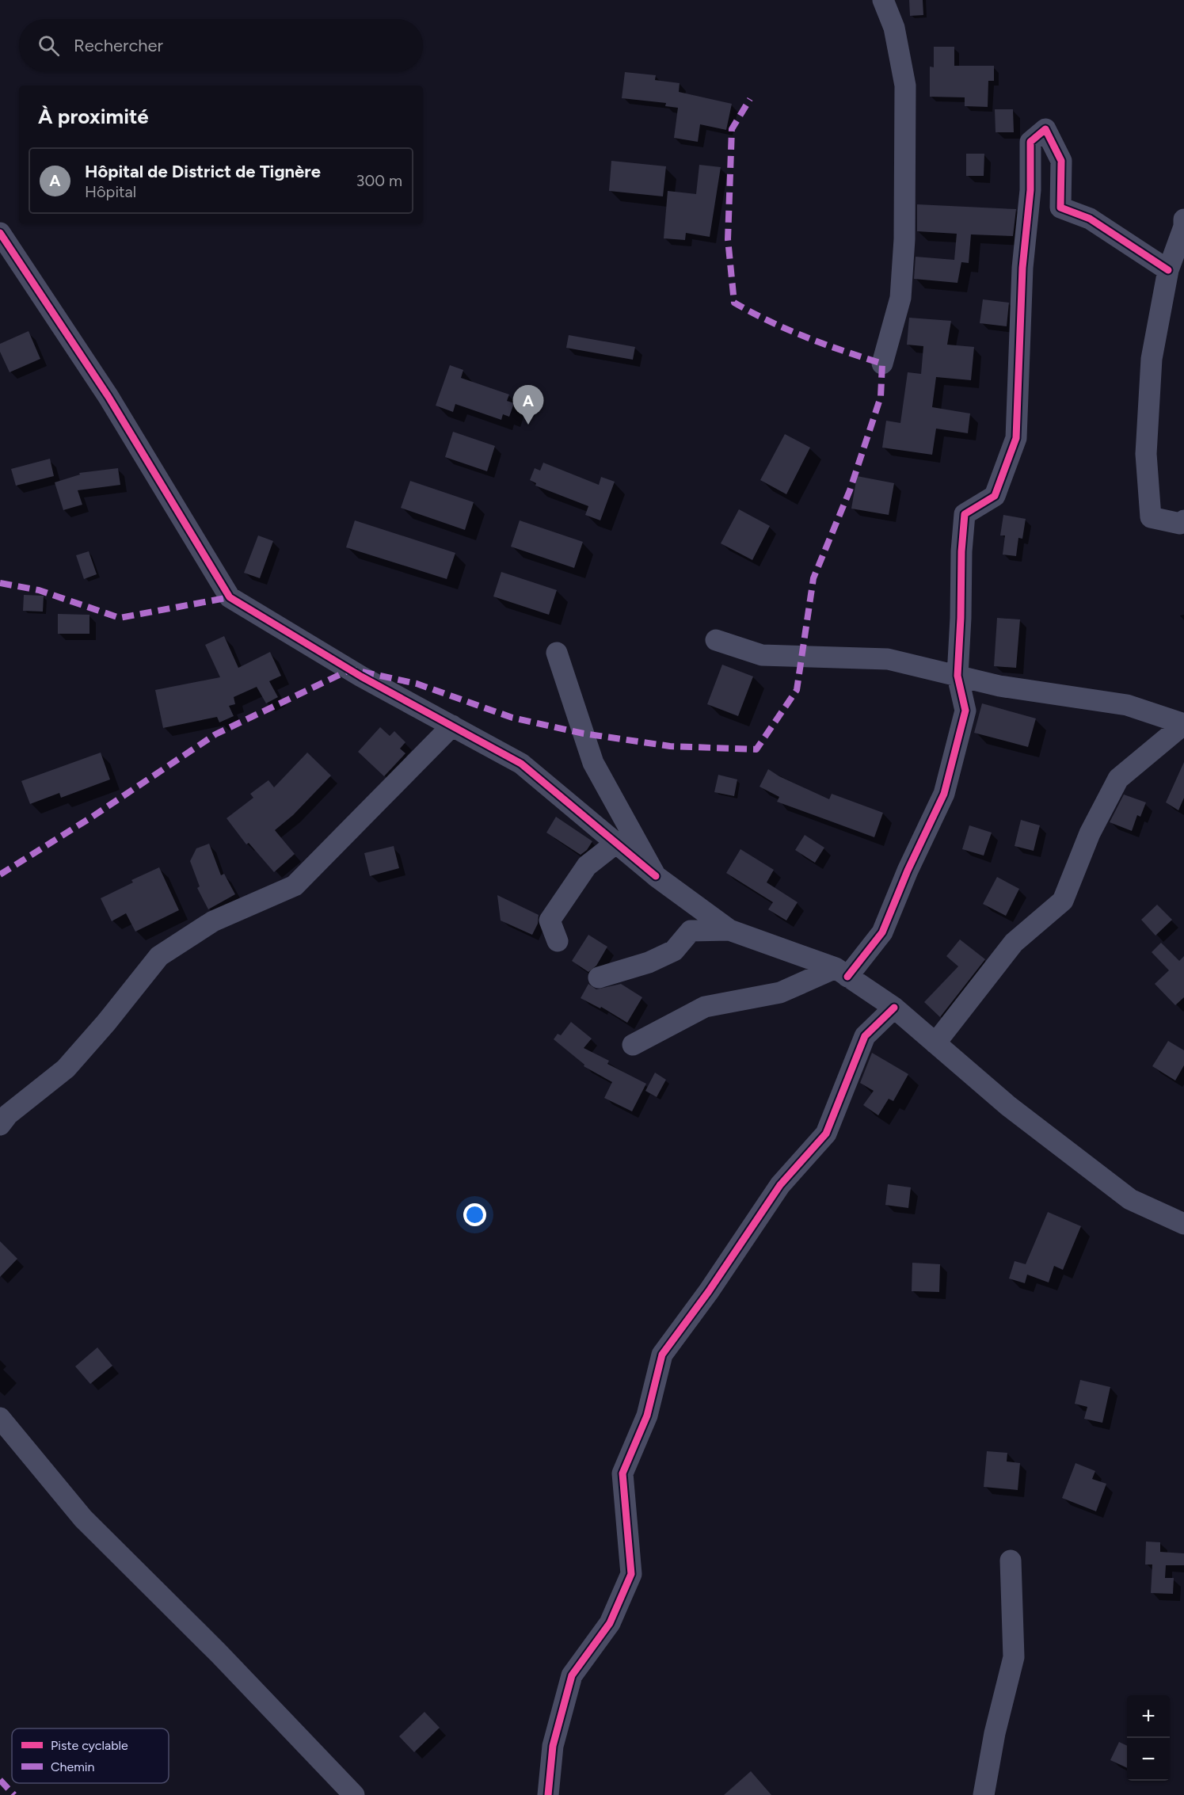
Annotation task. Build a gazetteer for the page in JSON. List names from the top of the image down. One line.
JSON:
{"legend":["Piste cyclable","Chemin"],"page":{"search":"Rechercher","heading":"À proximité","list":[{"mark":"A","name":"Hôpital de District de Tignère","note":"Hôpital","value":"300 m"}],"pins":"A","map_buttons":["+","−"]}}
